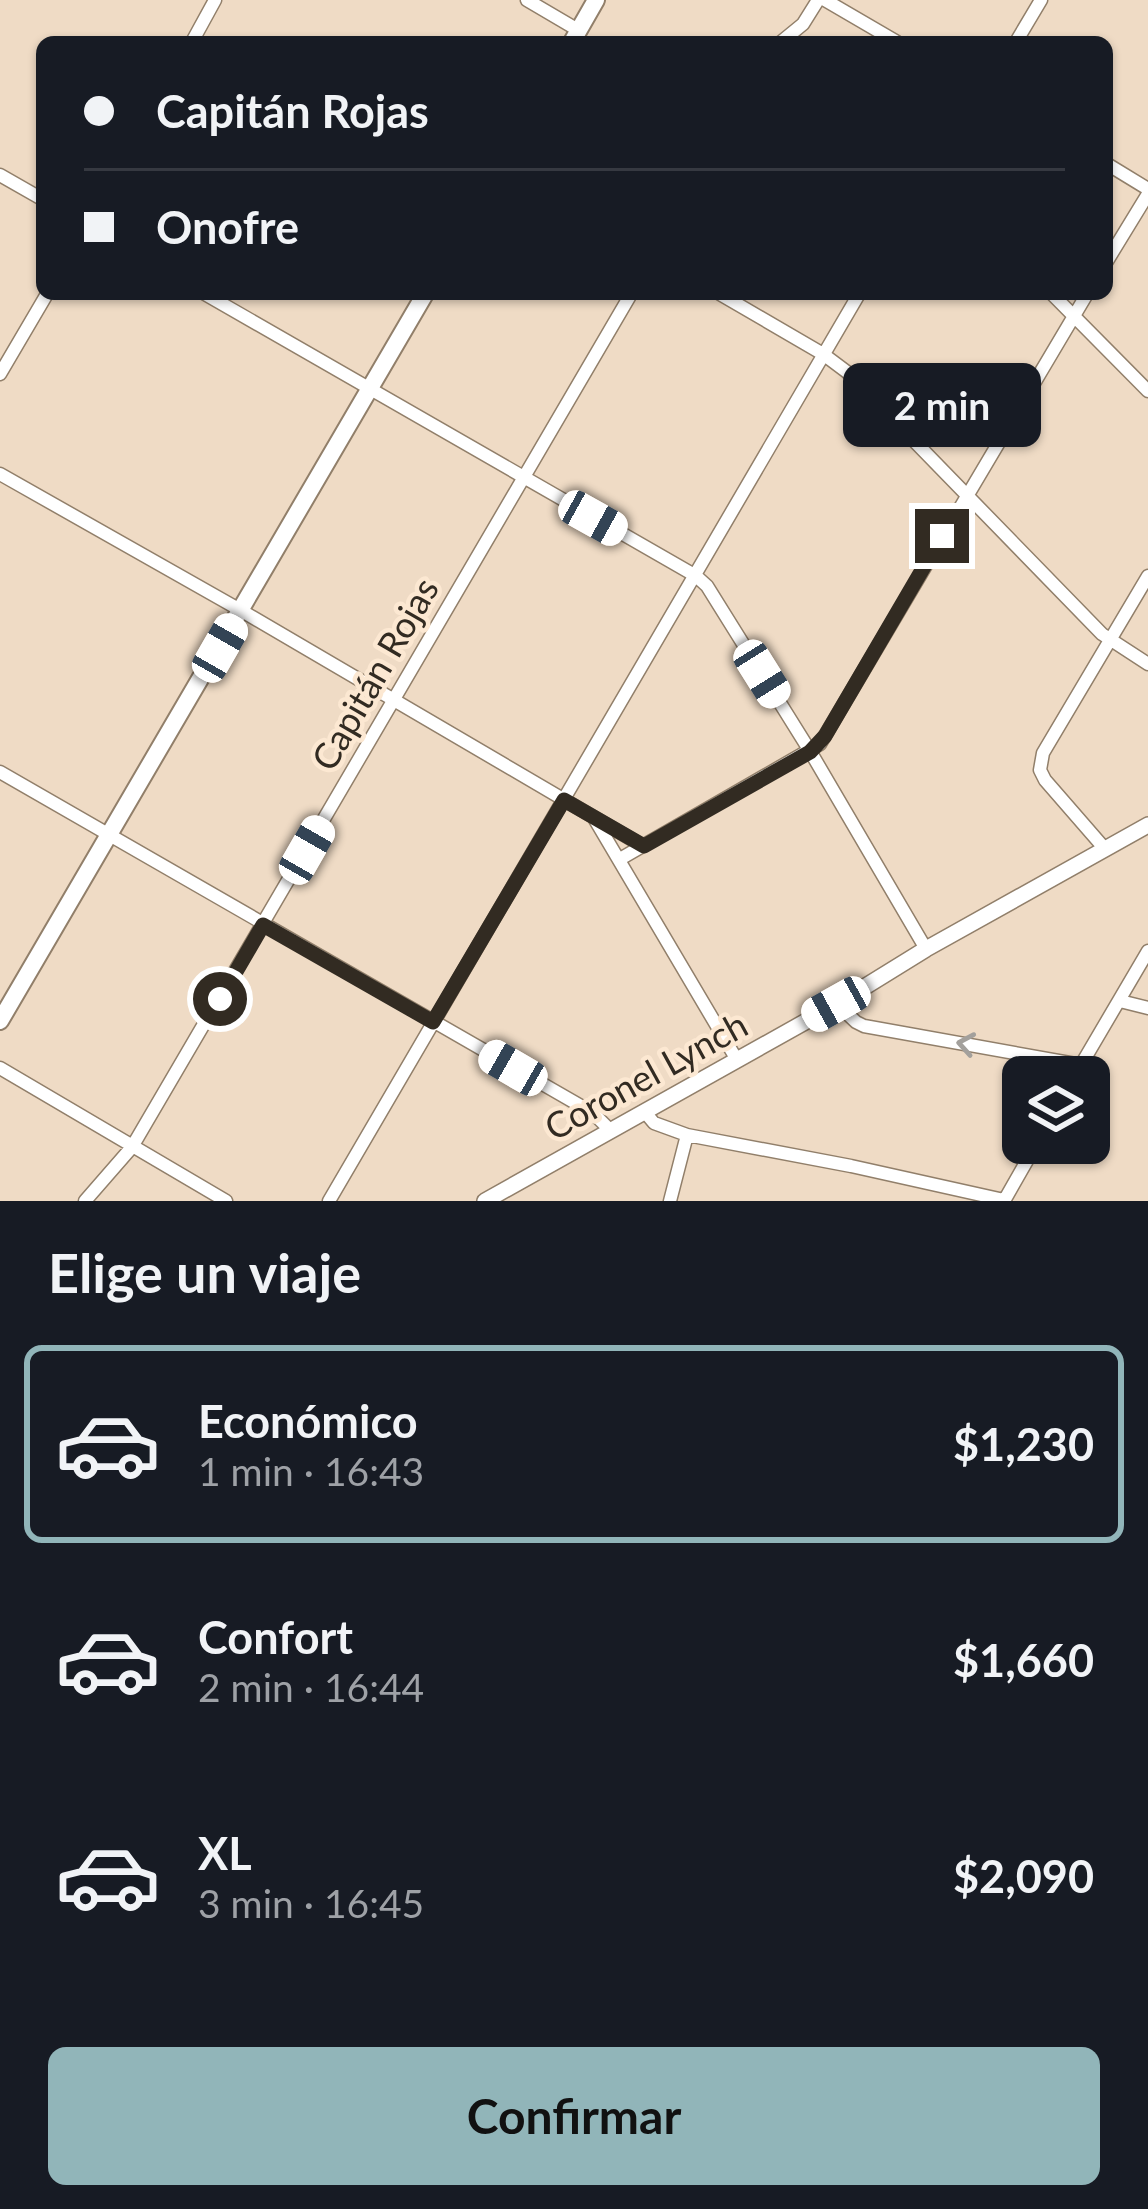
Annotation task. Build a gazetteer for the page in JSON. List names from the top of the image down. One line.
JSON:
{"streets":{"street":["Capitán Rojas","Coronel Lynch"]},"page":{"banner":["Capitán Rojas","Onofre"],"bubble":"2 min","heading":"Elige un viaje","list":[{"name":"Económico","note":"1 min · 16:43","value":"$1,230"},{"name":"Confort","note":"2 min · 16:44","value":"$1,660"},{"name":"XL","note":"3 min · 16:45","value":"$2,090"}],"buttons":"Confirmar"}}
